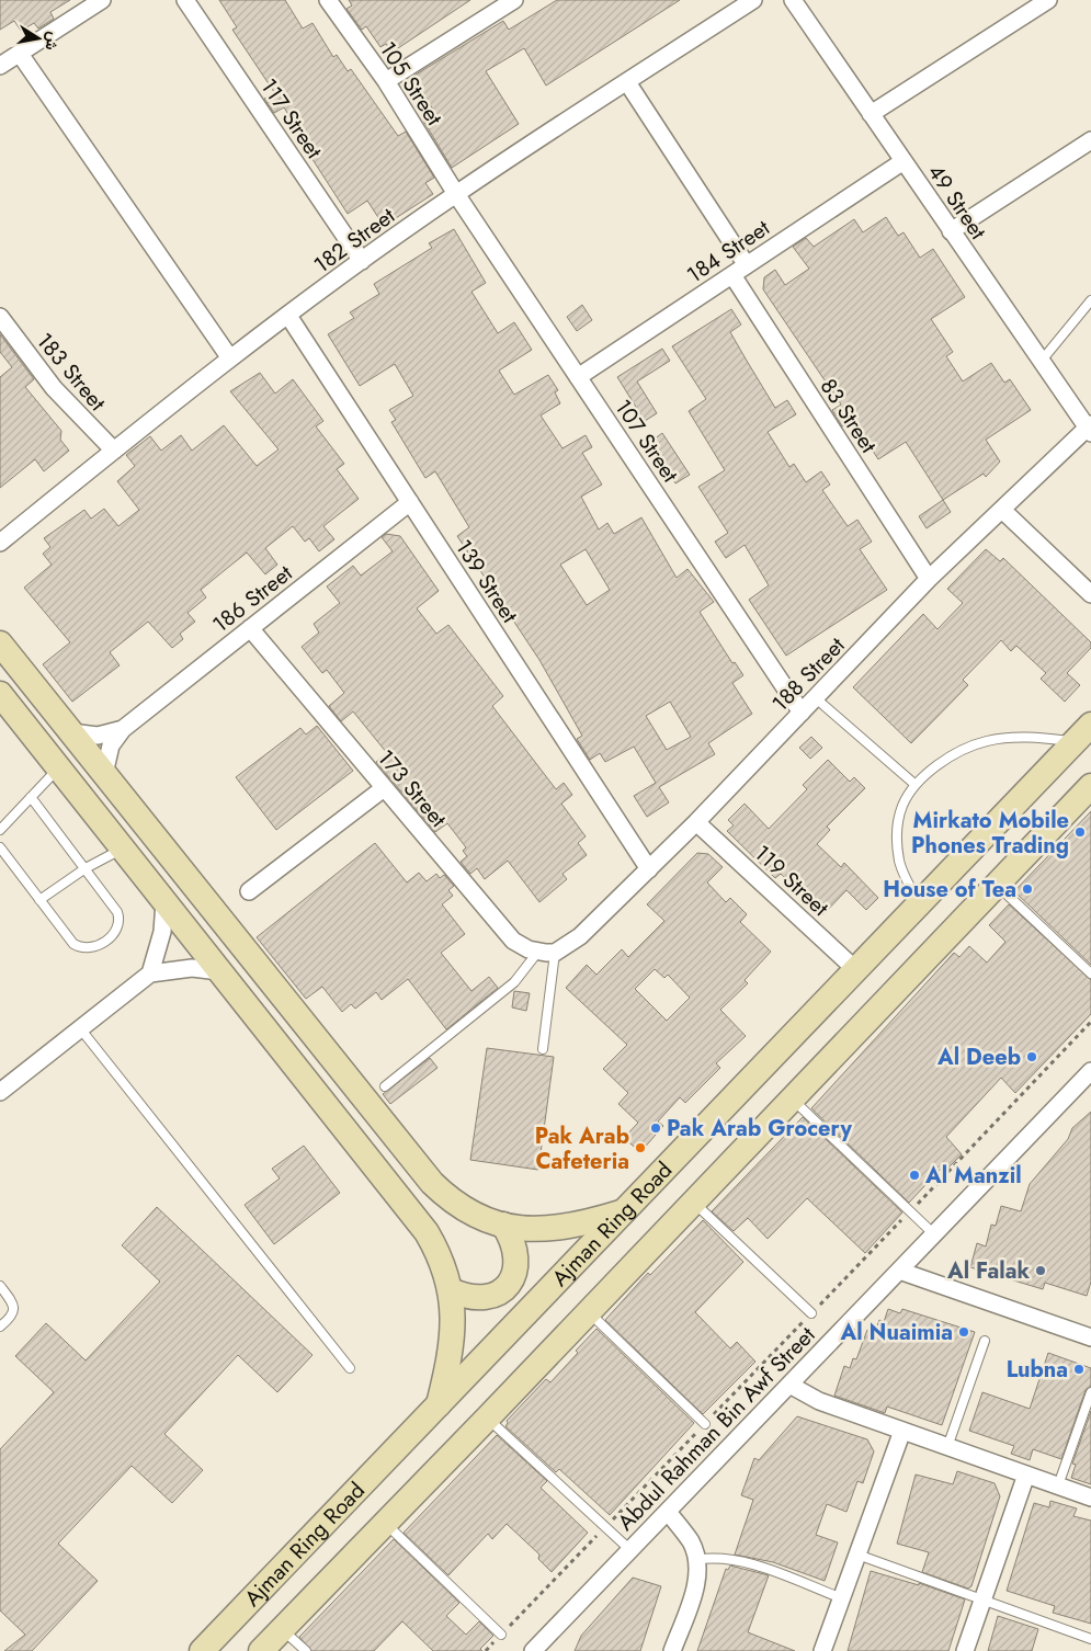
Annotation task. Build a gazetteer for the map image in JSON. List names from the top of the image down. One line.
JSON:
{"streets":{"main road":["Ajman Ring Road"],"street":["105 Street","117 Street","49 Street","182 Street","184 Street","183 Street","83 Street","107 Street","139 Street","186 Street","188 Street","173 Street","119 Street","Abdul Rahman Bin Awf Street"]},"crossings":[["105 Street","182 Street"],["105 Street","107 Street"],["117 Street","182 Street"],["49 Street","184 Street"],["49 Street","188 Street"],["182 Street","183 Street"],["182 Street","107 Street"],["182 Street","139 Street"],["184 Street","83 Street"],["184 Street","107 Street"],["83 Street","188 Street"],["107 Street","188 Street"],["139 Street","186 Street"],["139 Street","188 Street"],["186 Street","173 Street"],["188 Street","119 Street"],["119 Street","Ajman Ring Road"]],"places":["Mirkato Mobile Phones Trading","House of Tea","Al Deeb","Pak Arab Grocery","Pak Arab Cafeteria","Al Manzil","Al Falak","Al Nuaimia","Lubna"],"north":"right"}
